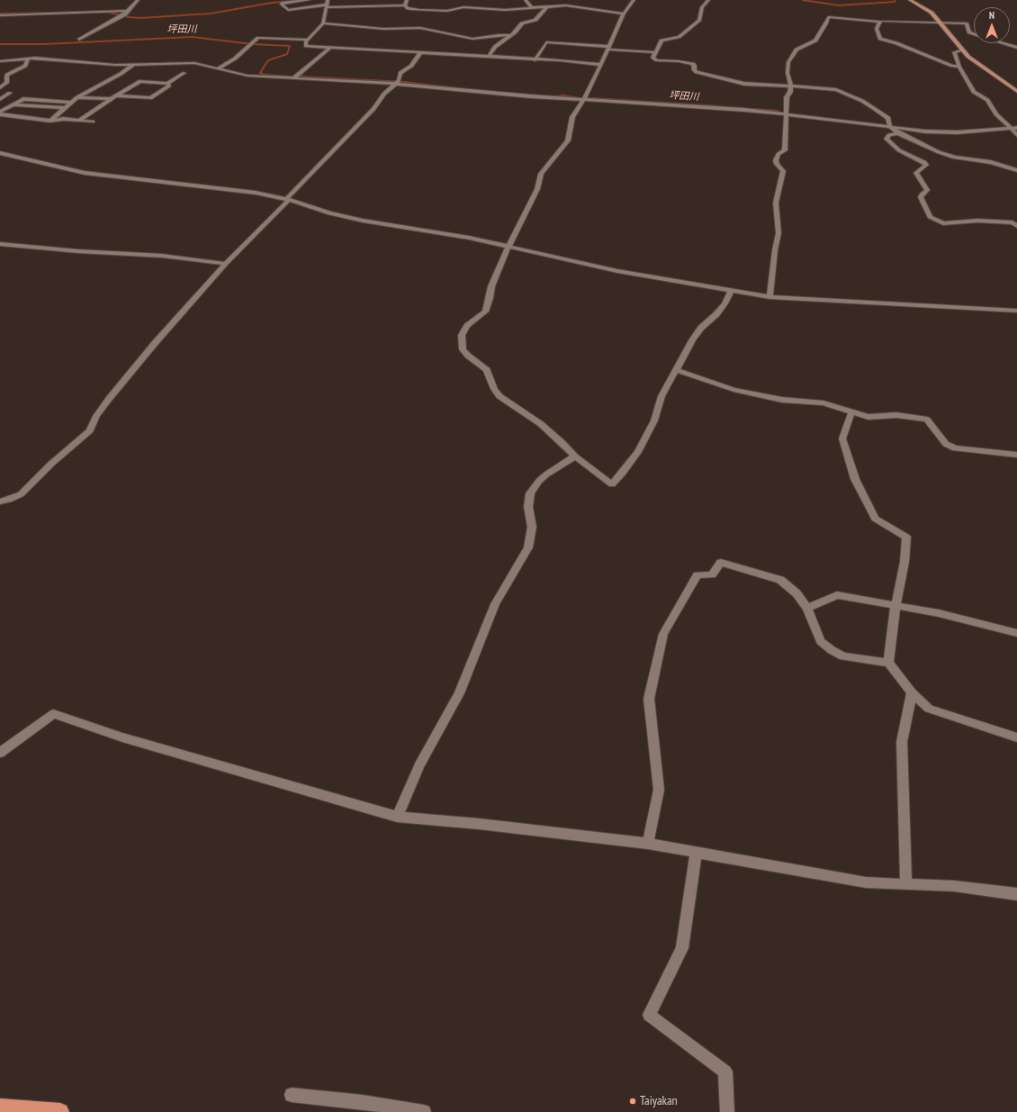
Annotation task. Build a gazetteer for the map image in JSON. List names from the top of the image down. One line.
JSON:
{"water":["坪田川"],"places":["Taiyakan"],"north":"top"}
